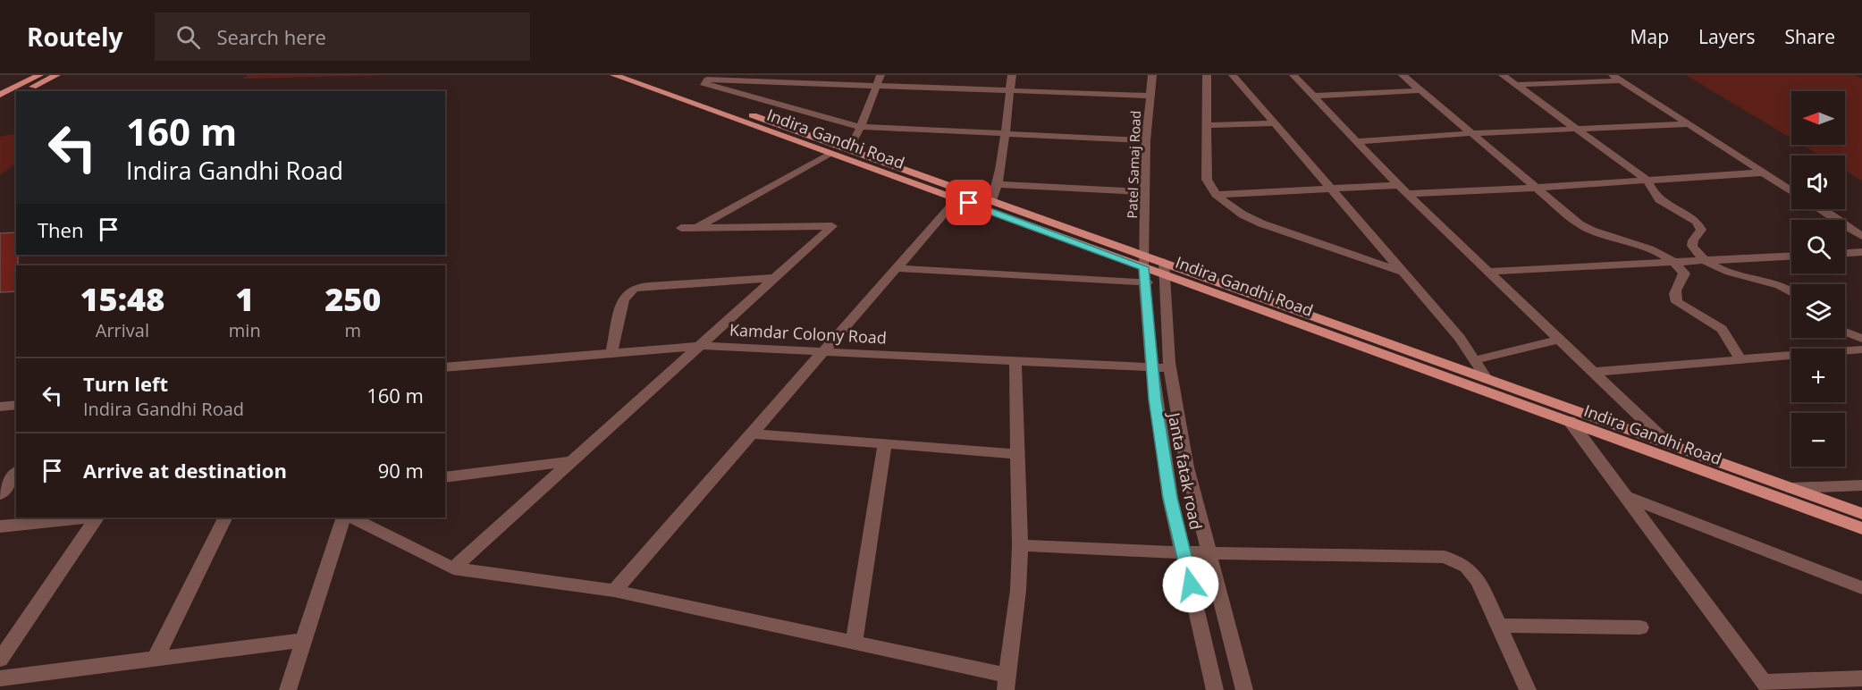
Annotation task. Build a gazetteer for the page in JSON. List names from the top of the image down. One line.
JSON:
{"streets":{"main road":["Indira Gandhi Road"],"street":["Patel Samaj Road","Kamdar Colony Road","Janta fatak road"]},"crossings":[["Indira Gandhi Road","Patel Samaj Road"],["Indira Gandhi Road","Janta fatak road"],["Patel Samaj Road","Janta fatak road"],["Kamdar Colony Road","Janta fatak road"]],"north":"left","page":{"header":"Routely","search":"Search here","nav":["Map","Layers","Share"],"map_buttons":["+","−"],"turn":["160 m","Indira Gandhi Road"],"then":"Then","eta":["15:48","Arrival","1","min","250","m"],"list":[{"name":"Turn left","note":"Indira Gandhi Road","value":"160 m"},{"name":"Arrive at destination","value":"90 m"}]}}
